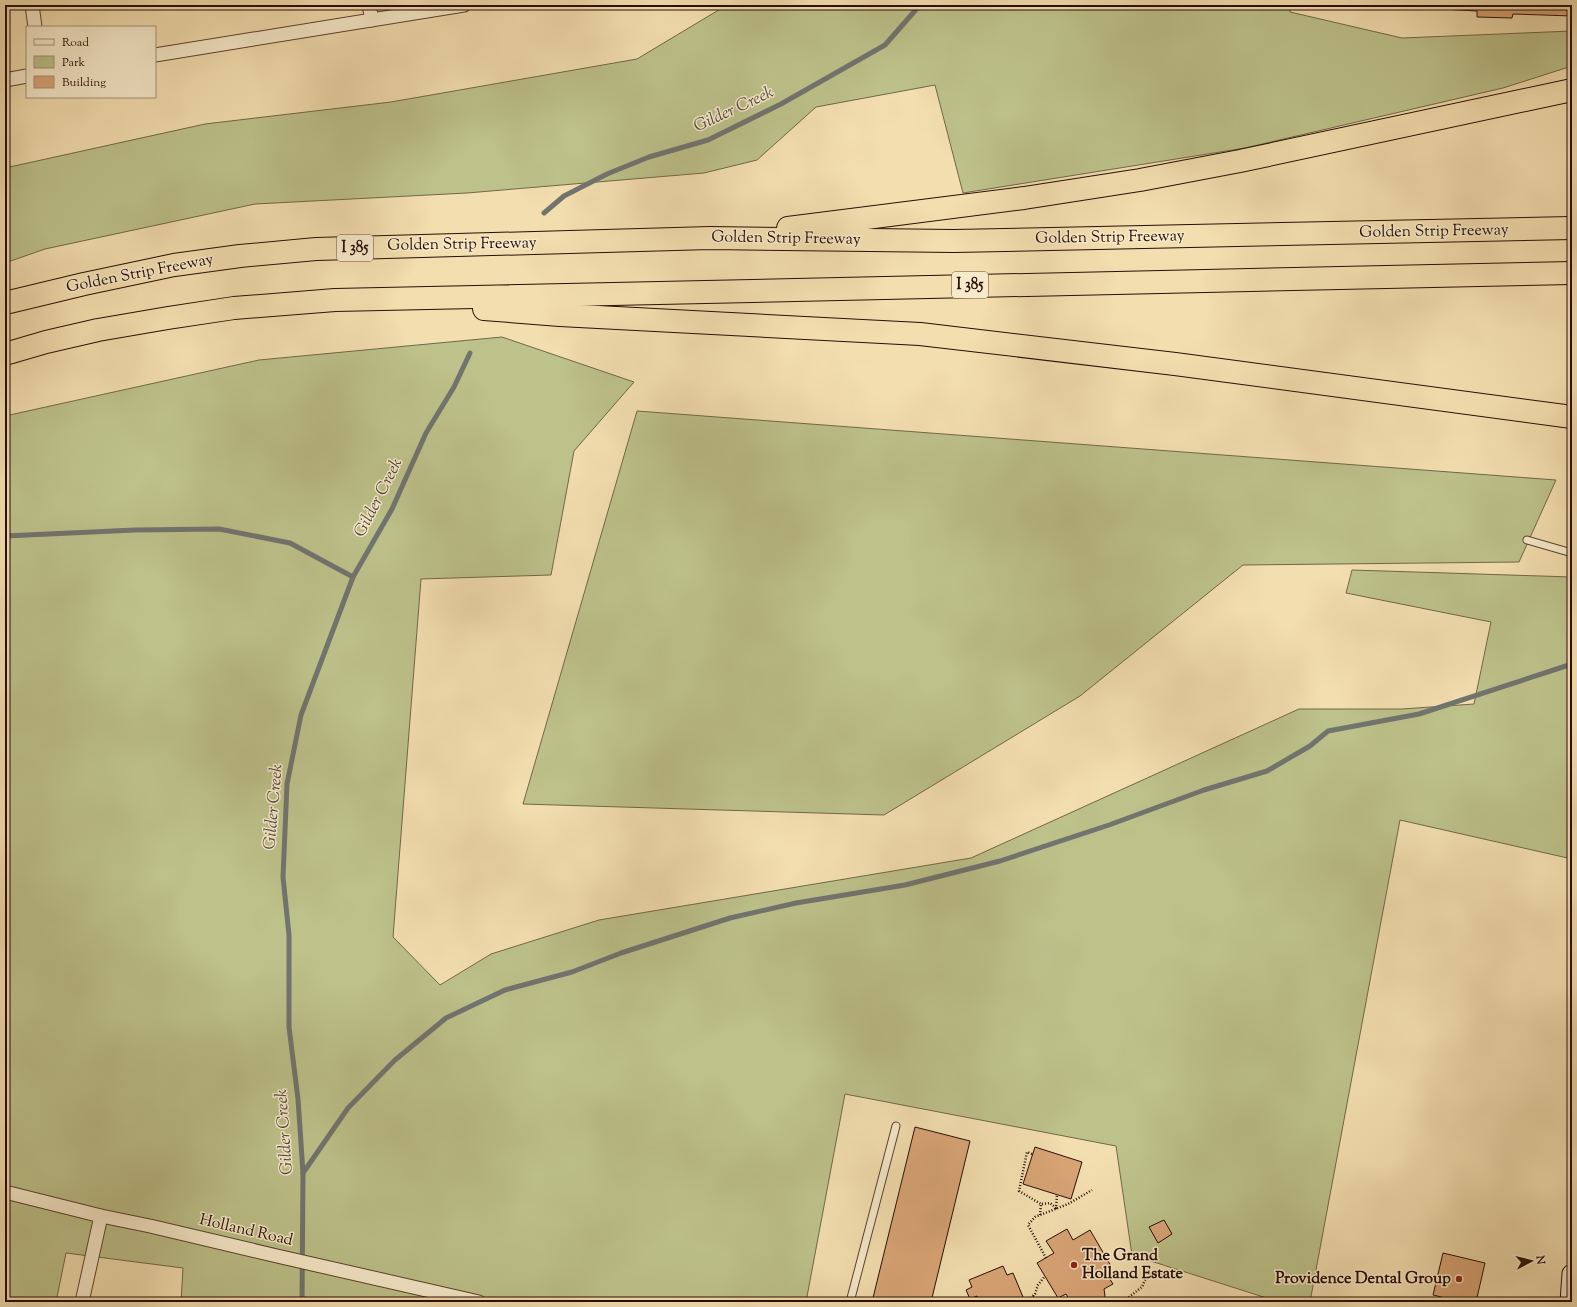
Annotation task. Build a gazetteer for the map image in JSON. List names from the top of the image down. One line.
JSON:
{"streets":{"highway":["Golden Strip Freeway","I 385"],"street":["Holland Road"]},"water":["Gilder Creek"],"places":["The Grand Holland Estate","Providence Dental Group"],"legend":["Road","Park","Building"],"north":"right"}
